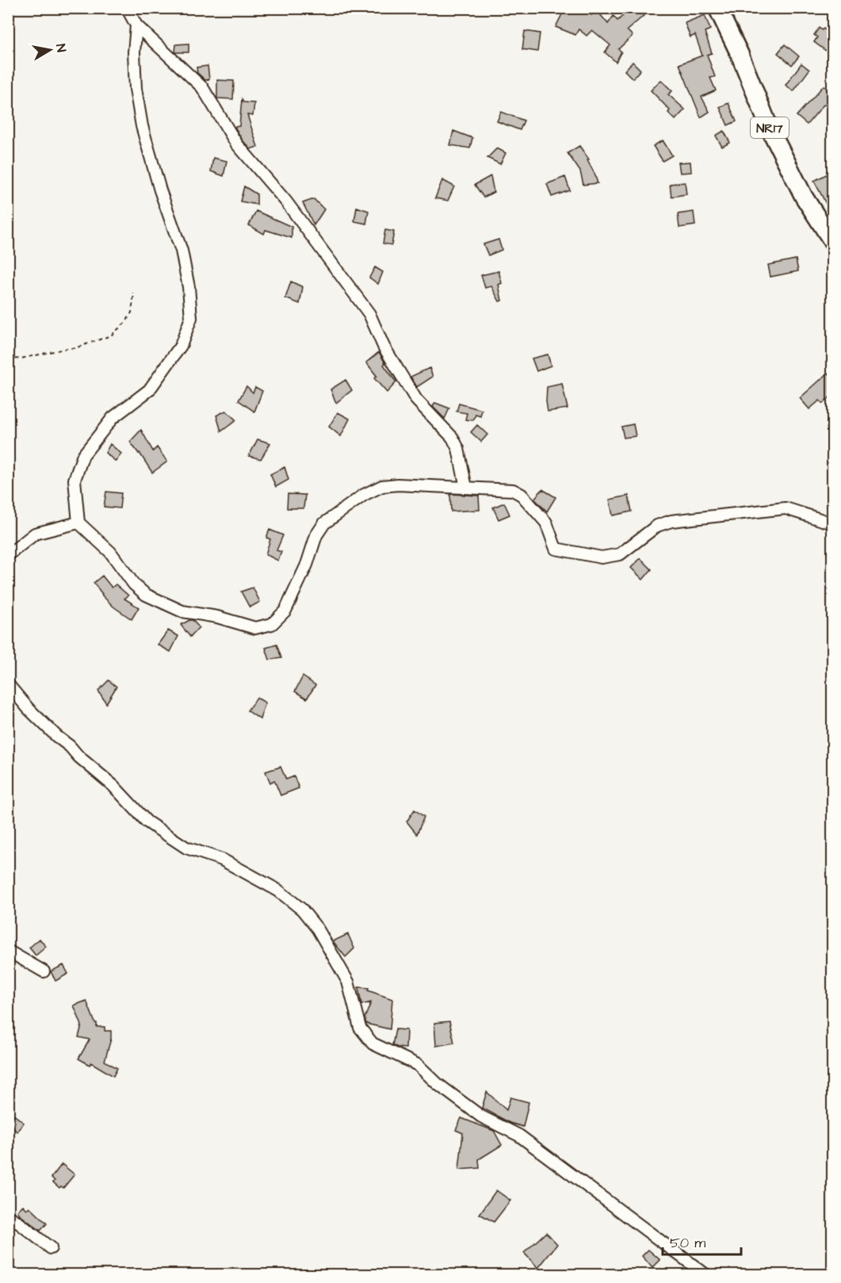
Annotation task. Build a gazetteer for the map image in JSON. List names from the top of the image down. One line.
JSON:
{"streets":{"main road":["NR17"]},"scale_bar":"50 m","north":"right"}
